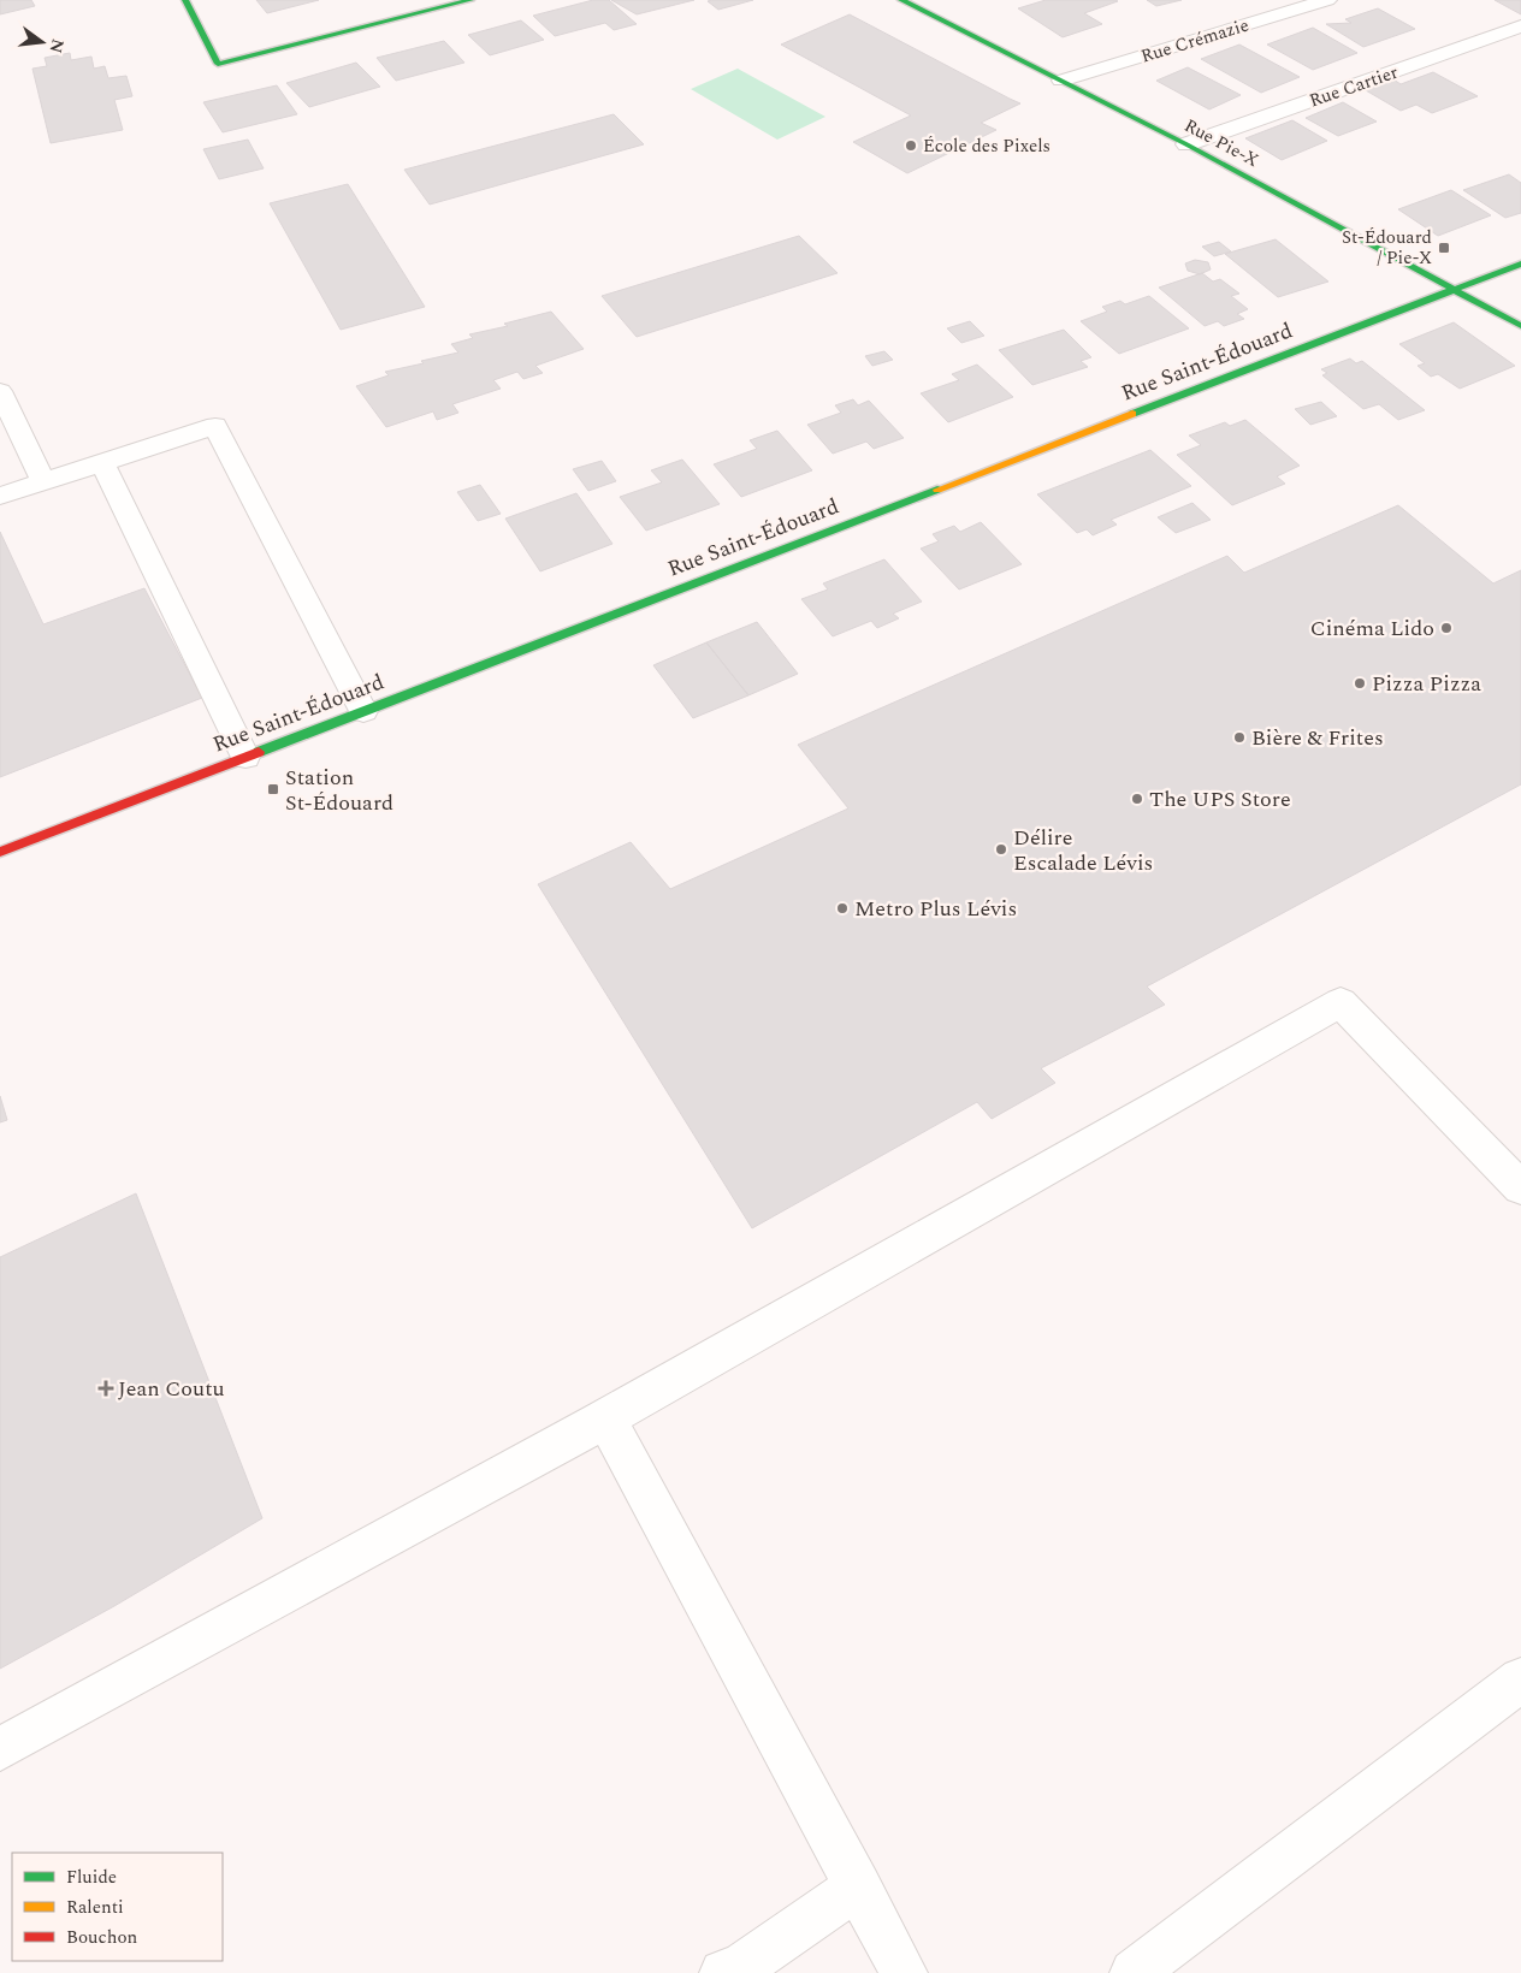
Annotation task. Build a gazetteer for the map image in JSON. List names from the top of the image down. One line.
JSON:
{"streets":{"street":["Rue Crémazie","Rue Cartier","Rue Pie-X","Rue Saint-Édouard"]},"crossings":[["Rue Crémazie","Rue Pie-X"],["Rue Cartier","Rue Pie-X"],["Rue Pie-X","Rue Saint-Édouard"]],"places":{"other":["École des Pixels","Cinéma Lido","Pizza Pizza","Bière & Frites","The UPS Store","Délire Escalade Lévis","Metro Plus Lévis"],"transit":["St-Édouard / Pie-X","Station St-Édouard"],"health":["Jean Coutu"]},"legend":["Fluide","Ralenti","Bouchon"],"north":"right"}
